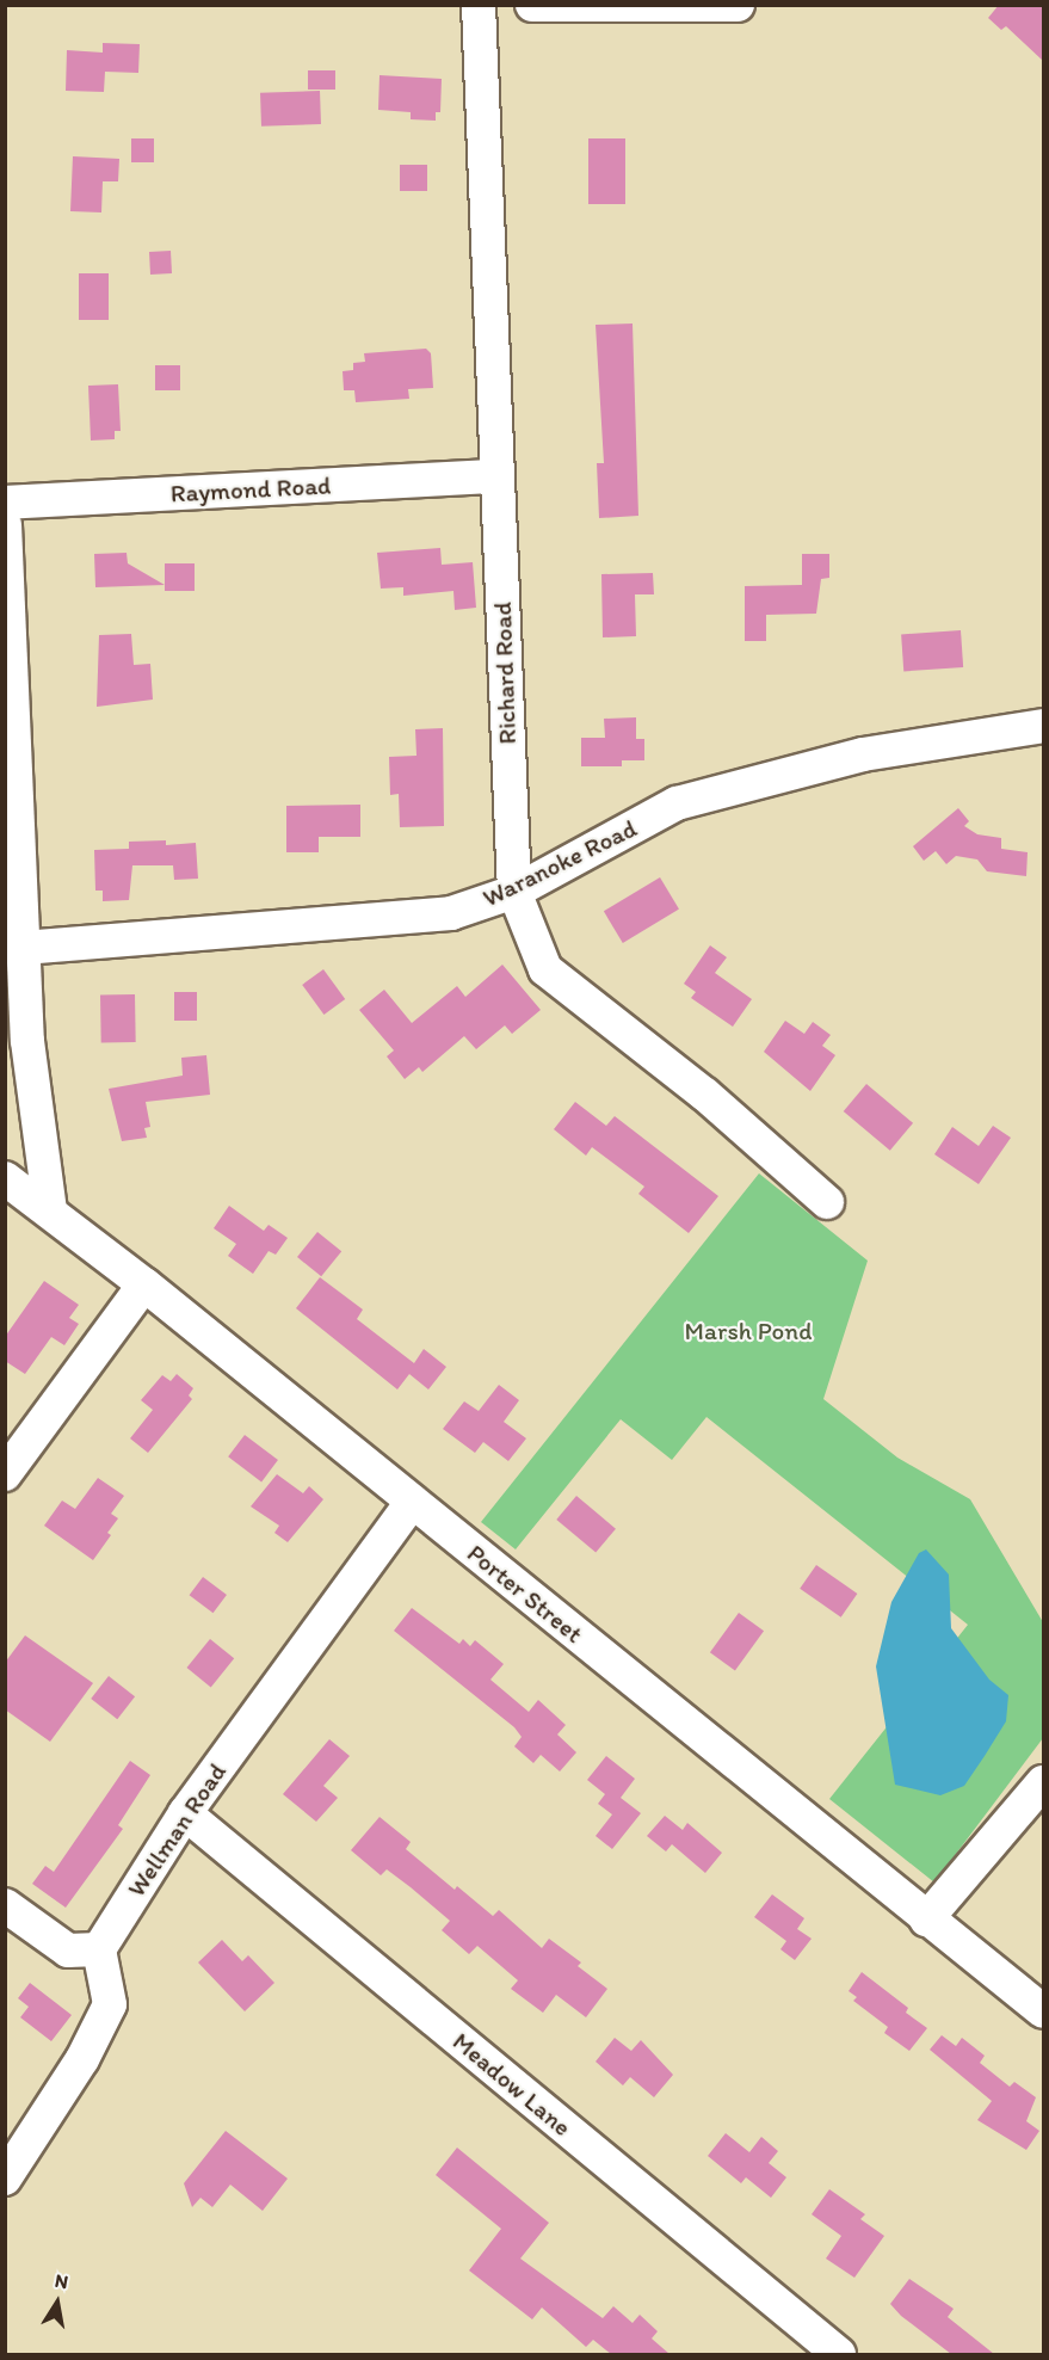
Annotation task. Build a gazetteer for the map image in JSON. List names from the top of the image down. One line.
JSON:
{"streets":{"street":["Raymond Road","Richard Road","Waranoke Road","Porter Street","Wellman Road","Meadow Lane"]},"crossings":[["Raymond Road","Richard Road"],["Richard Road","Waranoke Road"],["Porter Street","Wellman Road"],["Wellman Road","Meadow Lane"]],"parks":["Marsh Pond"],"north":"top"}
